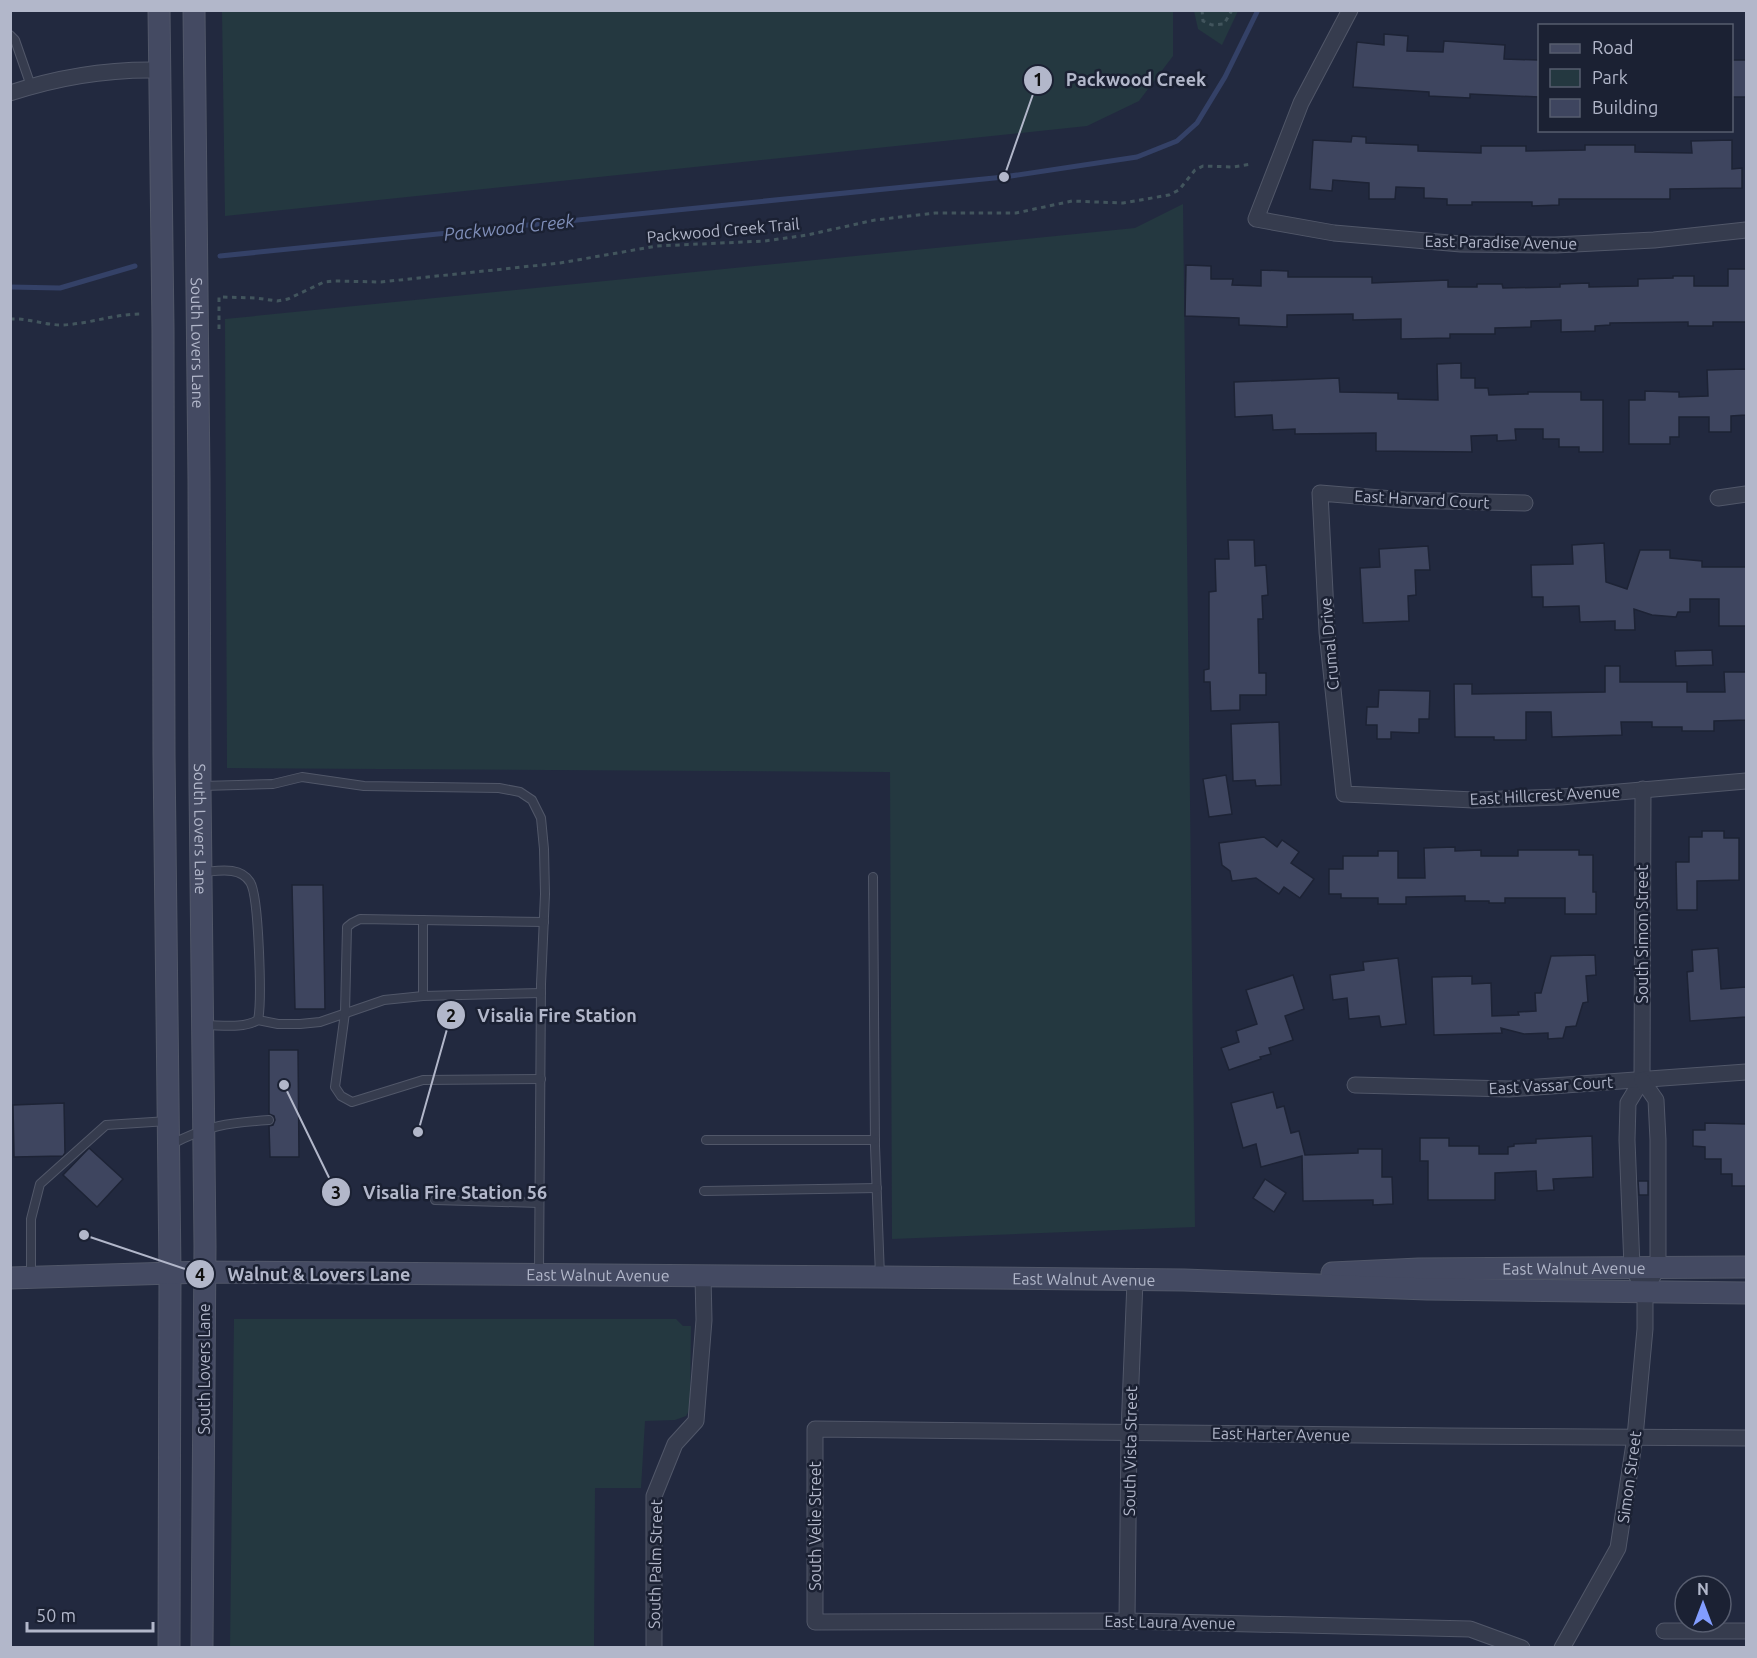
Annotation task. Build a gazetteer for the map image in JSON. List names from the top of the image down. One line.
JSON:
{"streets":{"main road":["South Lovers Lane","East Walnut Avenue"],"street":["East Paradise Avenue","East Harvard Court","Crumal Drive","East Hillcrest Avenue","South Simon Street","East Vassar Court","East Harter Avenue","South Vista Street","Simon Street","South Velie Street","South Palm Street","East Laura Avenue"],"path":["Packwood Creek Trail"]},"crossings":[["South Lovers Lane","East Walnut Avenue"],["East Harvard Court","Crumal Drive"],["Crumal Drive","East Hillcrest Avenue"],["East Hillcrest Avenue","South Simon Street"],["South Simon Street","East Vassar Court"],["South Simon Street","East Walnut Avenue"],["South Simon Street","Simon Street"],["East Walnut Avenue","South Vista Street"],["East Walnut Avenue","Simon Street"],["East Walnut Avenue","South Palm Street"],["East Harter Avenue","South Vista Street"],["East Harter Avenue","Simon Street"],["East Harter Avenue","South Velie Street"],["South Vista Street","East Laura Avenue"],["South Velie Street","East Laura Avenue"]],"water":["Packwood Creek"],"places":["Packwood Creek","Visalia Fire Station 56","Visalia Fire Station","Walnut & Lovers Lane"],"legend":["Road","Park","Building"],"scale_bar":"50 m","north":"top"}
